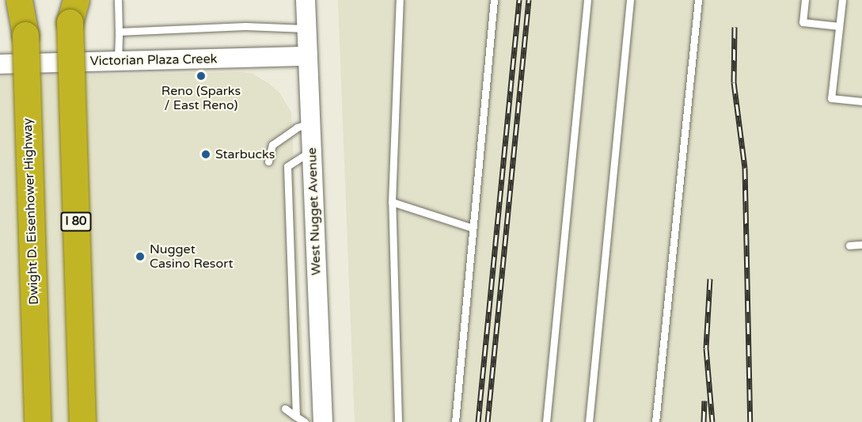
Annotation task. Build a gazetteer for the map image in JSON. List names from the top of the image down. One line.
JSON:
{"streets":{"highway":["Dwight D. Eisenhower Highway","I 80"],"street":["Victorian Plaza Creek","West Nugget Avenue"]},"crossings":[["Victorian Plaza Creek","West Nugget Avenue"]],"places":["Reno (Sparks / East Reno)","Starbucks","Nugget Casino Resort"]}
